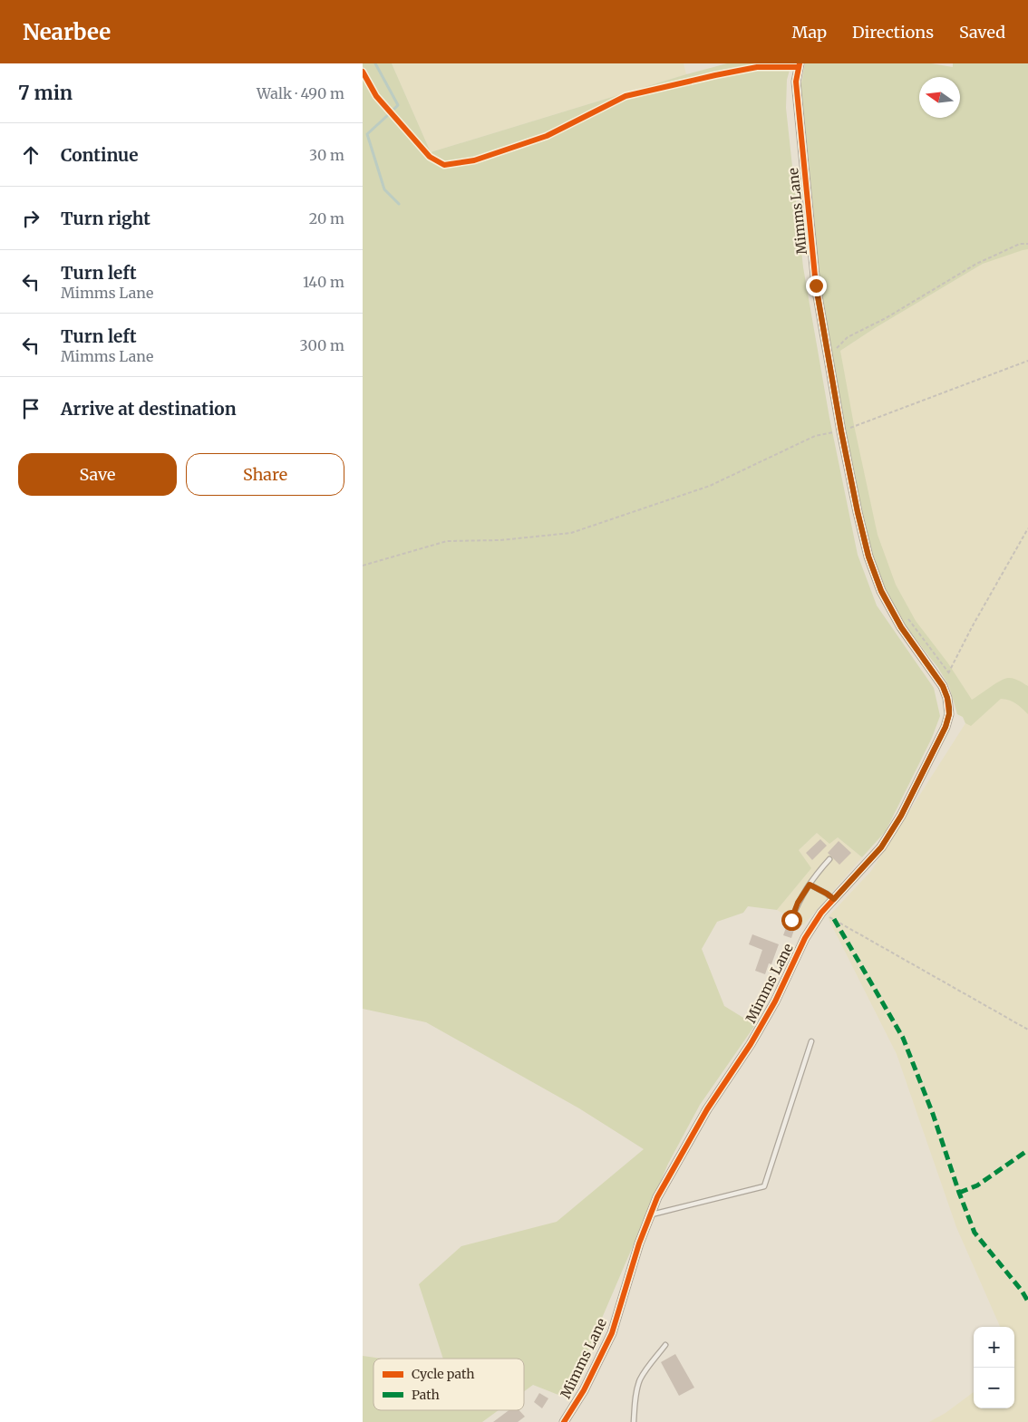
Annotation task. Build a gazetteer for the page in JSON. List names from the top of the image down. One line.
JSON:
{"streets":{"street":["Mimms Lane"]},"legend":["Cycle path","Path"],"north":"left","page":{"header":"Nearbee","nav":["Map","Directions","Saved"],"heading":["7 min","Walk · 490 m"],"list":[["Continue","30 m"],["Turn right","20 m"],["Turn left","Mimms Lane","140 m"],["Turn left","Mimms Lane","300 m"],"Arrive at destination"],"buttons":["Save","Share"],"map_buttons":["+","−"]}}
